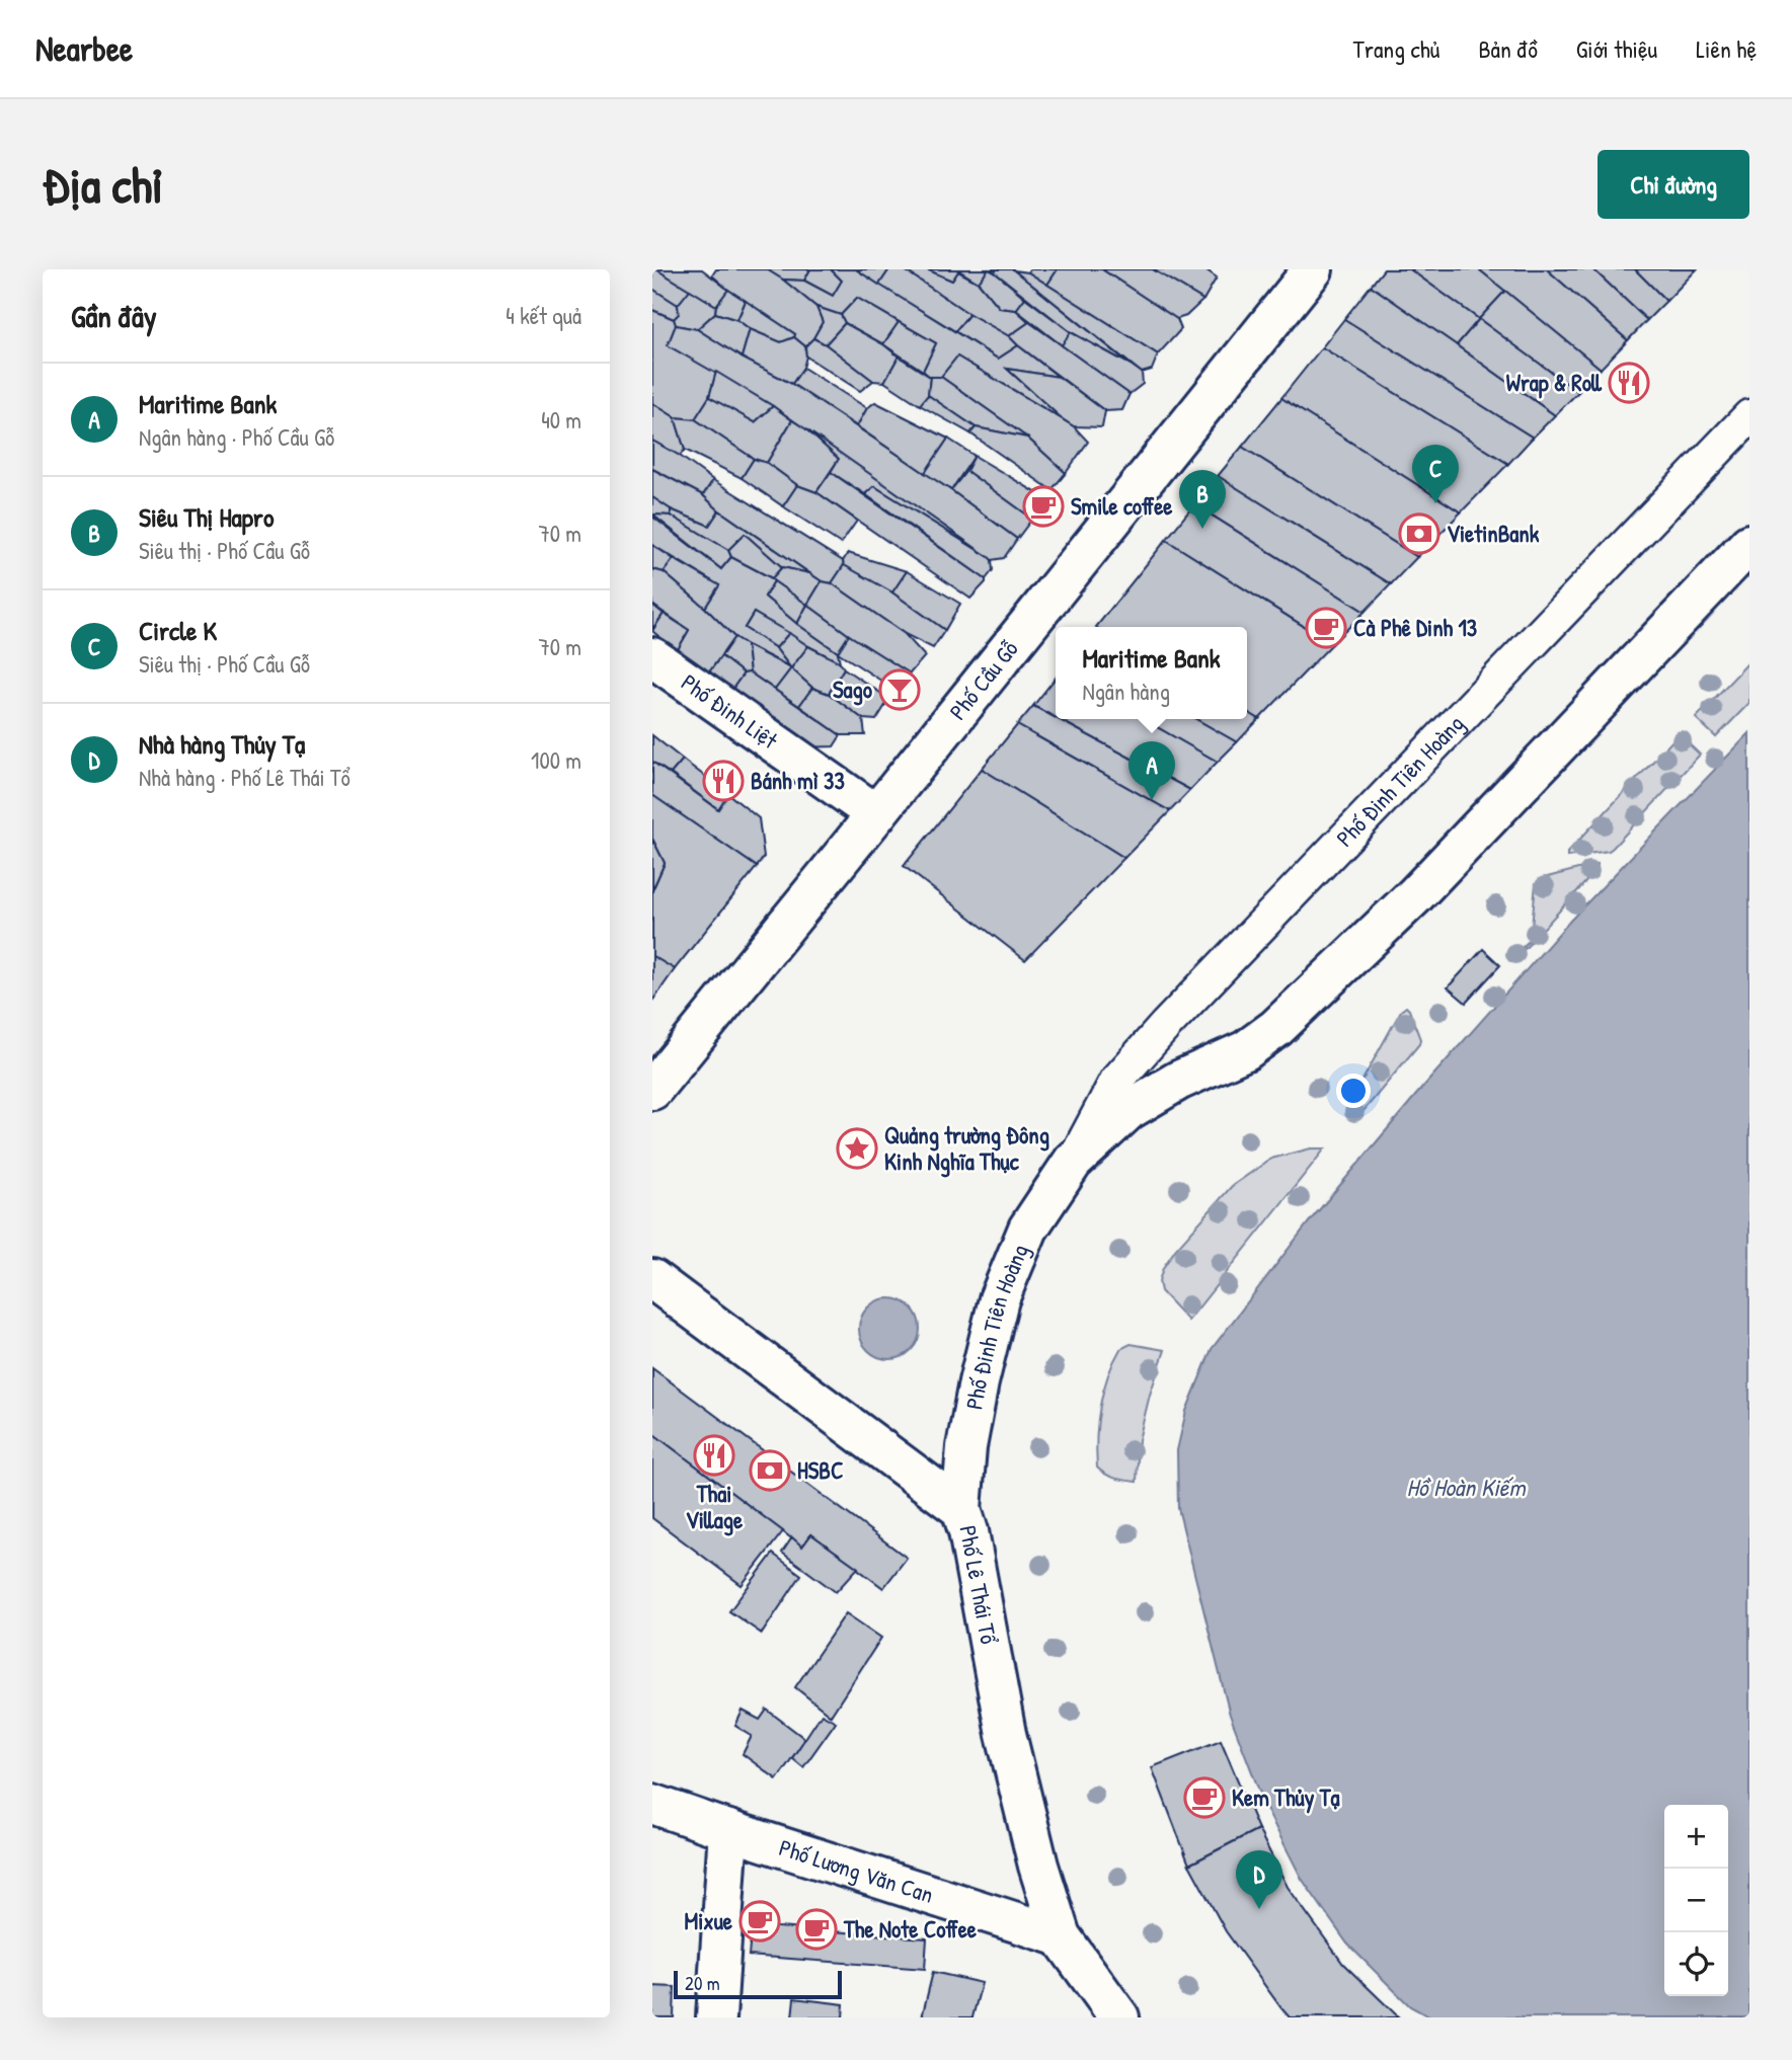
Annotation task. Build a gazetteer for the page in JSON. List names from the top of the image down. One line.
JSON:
{"streets":{"street":["Phố Cầu Gỗ","Phố Đinh Liệt","Phố Đinh Tiên Hoàng","Phố Lê Thái Tổ","Phố Lương Văn Can"]},"crossings":[["Phố Cầu Gỗ","Phố Đinh Liệt"],["Phố Đinh Tiên Hoàng","Phố Lê Thái Tổ"],["Phố Lê Thái Tổ","Phố Lương Văn Can"]],"water":["Hồ Hoàn Kiếm"],"places":{"restaurant":["Wrap & Roll","Bánh mì 33","Thai Village"],"cafe":["Smile coffee","Cà Phê Dinh 13","Kem Thủy Tạ","Mixue","The Note Coffee"],"bank":["VietinBank","HSBC"],"bar":["Sago"],"place":["Quảng trường Đông Kinh Nghĩa Thục"]},"scale_bar":"20 m","page":{"header":"Nearbee","nav":["Trang chủ","Bản đồ","Giới thiệu","Liên hệ"],"buttons":"Chỉ đường","title":"Địa chỉ","heading":["Gần đây","4 kết quả"],"list":[{"mark":"A","name":"Maritime Bank","note":"Ngân hàng · Phố Cầu Gỗ","value":"40 m"},{"mark":"B","name":"Siêu Thị Hapro","note":"Siêu thị · Phố Cầu Gỗ","value":"70 m"},{"mark":"C","name":"Circle K","note":"Siêu thị · Phố Cầu Gỗ","value":"70 m"},{"mark":"D","name":"Nhà hàng Thủy Tạ","note":"Nhà hàng · Phố Lê Thái Tổ","value":"100 m"}],"pins":["C","B","A","D"],"popup":["Maritime Bank","Ngân hàng"],"map_buttons":["+","−"],"scale":"20 m"}}
